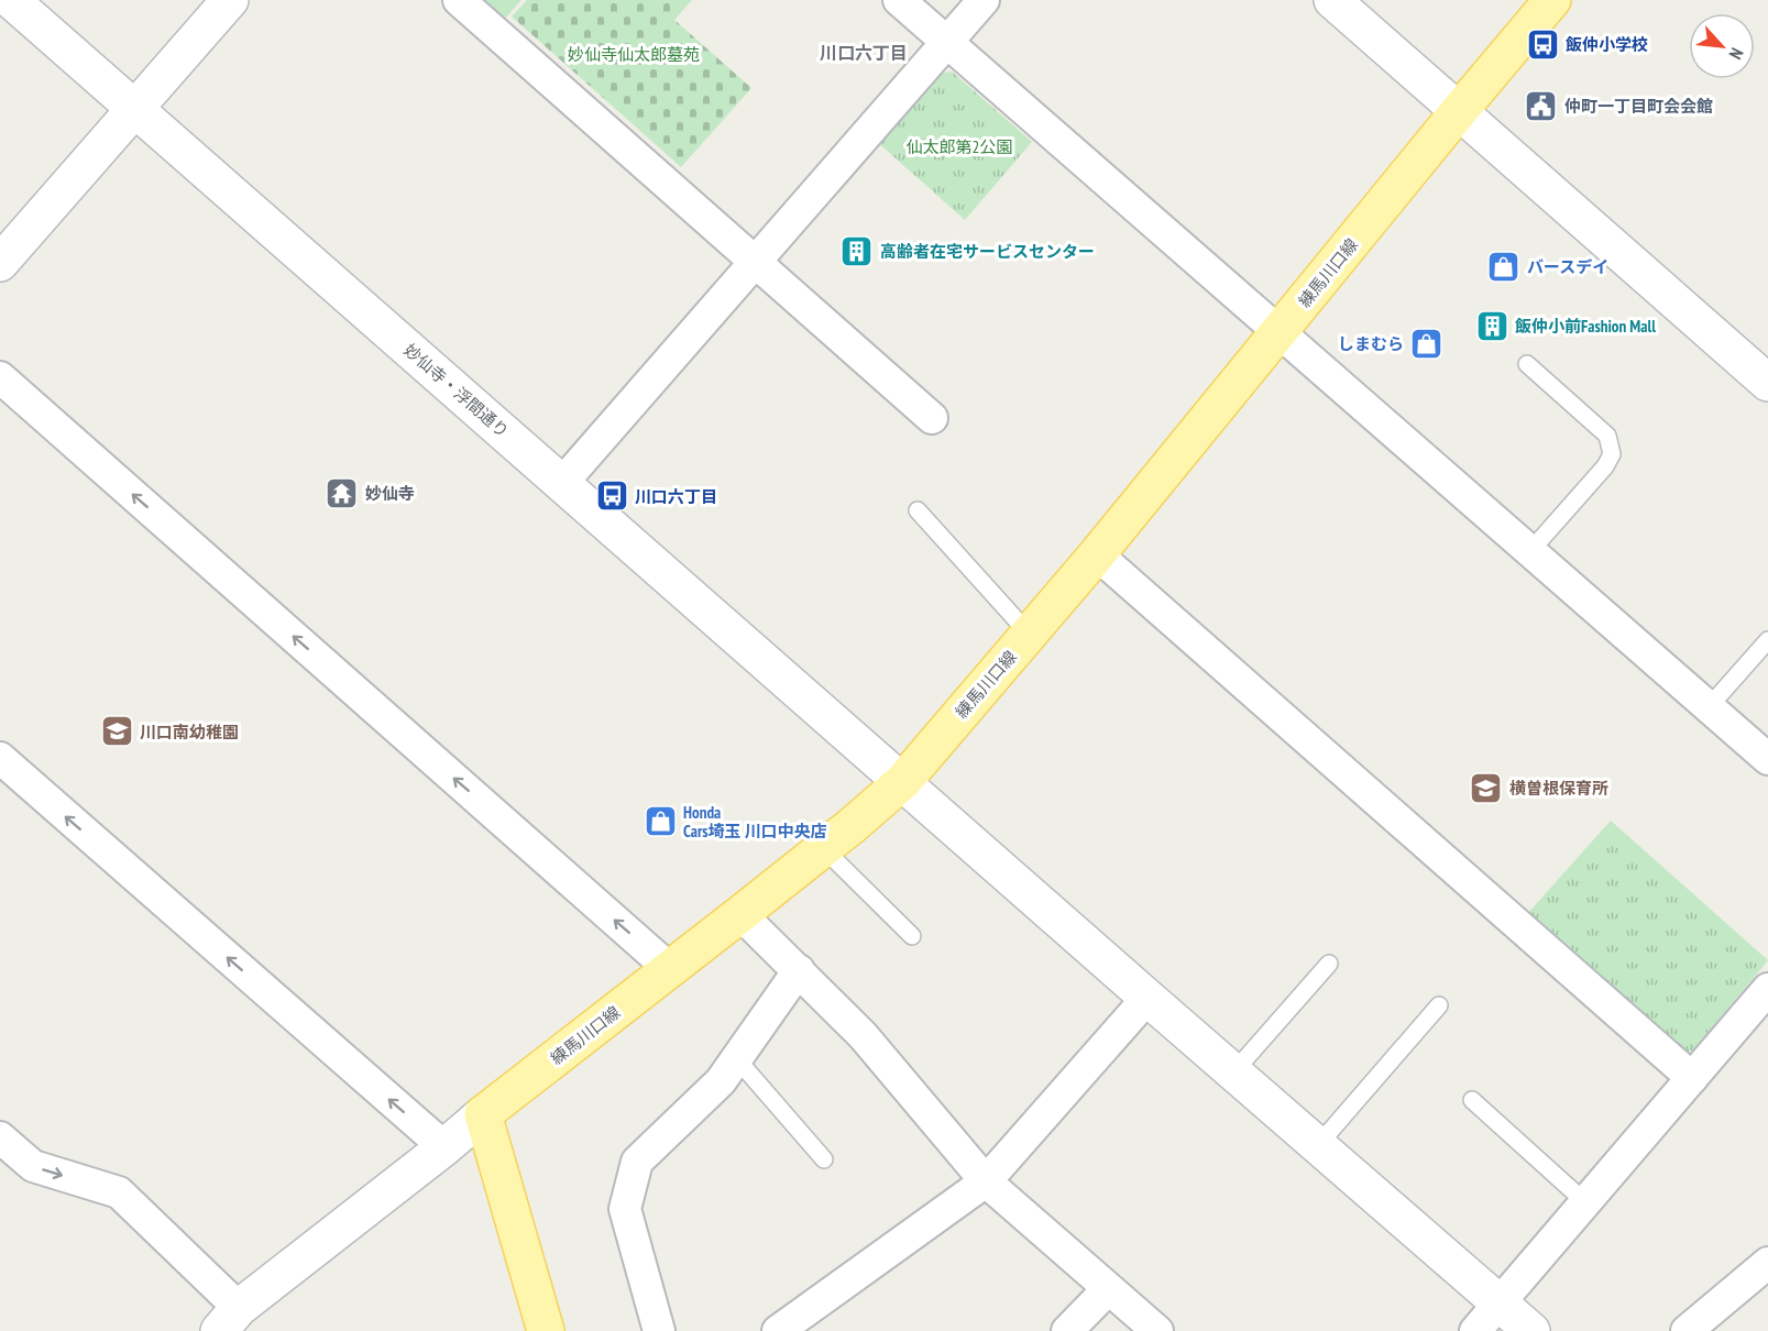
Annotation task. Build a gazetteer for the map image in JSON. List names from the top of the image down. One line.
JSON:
{"streets":{"main road":["練馬川口線"],"street":["妙仙寺・浮間通り"]},"crossings":[["練馬川口線","妙仙寺・浮間通り"]],"districts":["川口六丁目"],"parks":["妙仙寺仙太郎墓苑","仙太郎第2公園"],"places":{"bus stop":["飯仲小学校","川口六丁目"],"public building":["仲町一丁目町会会館"],"building":["高齢者在宅サービスセンター","飯仲小前Fashion Mall"],"shop":["バースデイ","しまむら","Honda Cars埼玉 川口中央店"],"temple":["妙仙寺"],"school or university":["川口南幼稚園","横曽根保育所"]},"north":"bottom right"}
